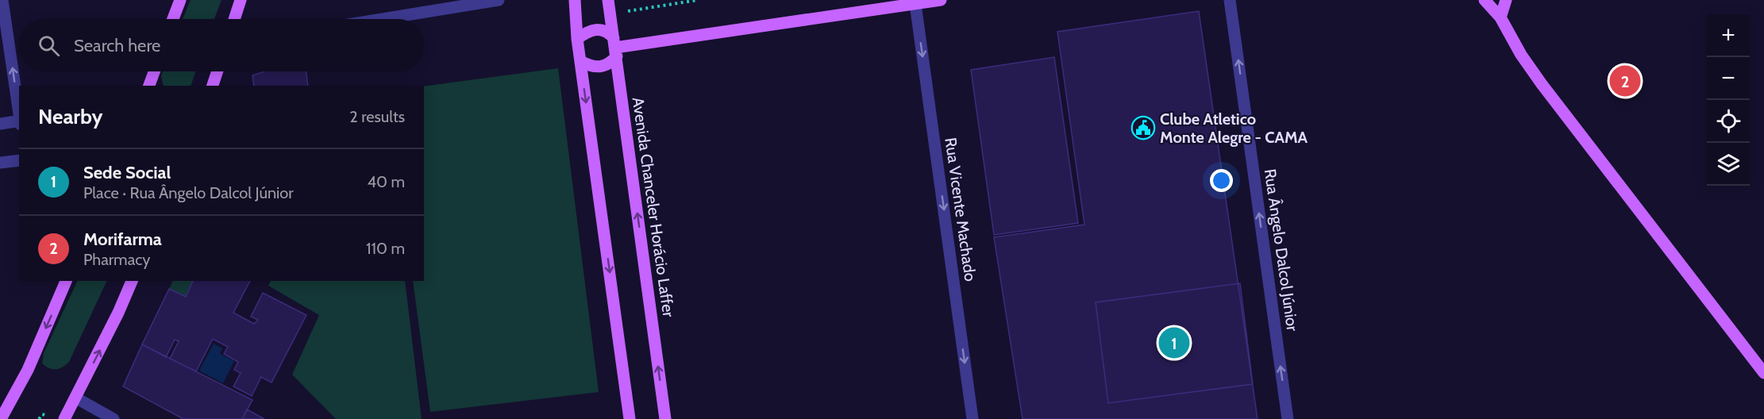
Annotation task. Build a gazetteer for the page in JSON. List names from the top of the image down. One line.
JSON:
{"streets":{"main road":["Avenida Chanceler Horácio Laffer"],"street":["Rua Vicente Machado","Rua Ângelo Dalcol Júnior"]},"one_way":["Rua Vicente Machado","Rua Ângelo Dalcol Júnior"],"places":{"public building":["Clube Atletico Monte Alegre - CAMA"]},"page":{"map_buttons":["+","−"],"search":"Search here","pins":["2","1"],"heading":["Nearby","2 results"],"list":[{"mark":"1","name":"Sede Social","note":"Place · Rua Ângelo Dalcol Júnior","value":"40 m"},{"mark":"2","name":"Morifarma","note":"Pharmacy","value":"110 m"}]}}
